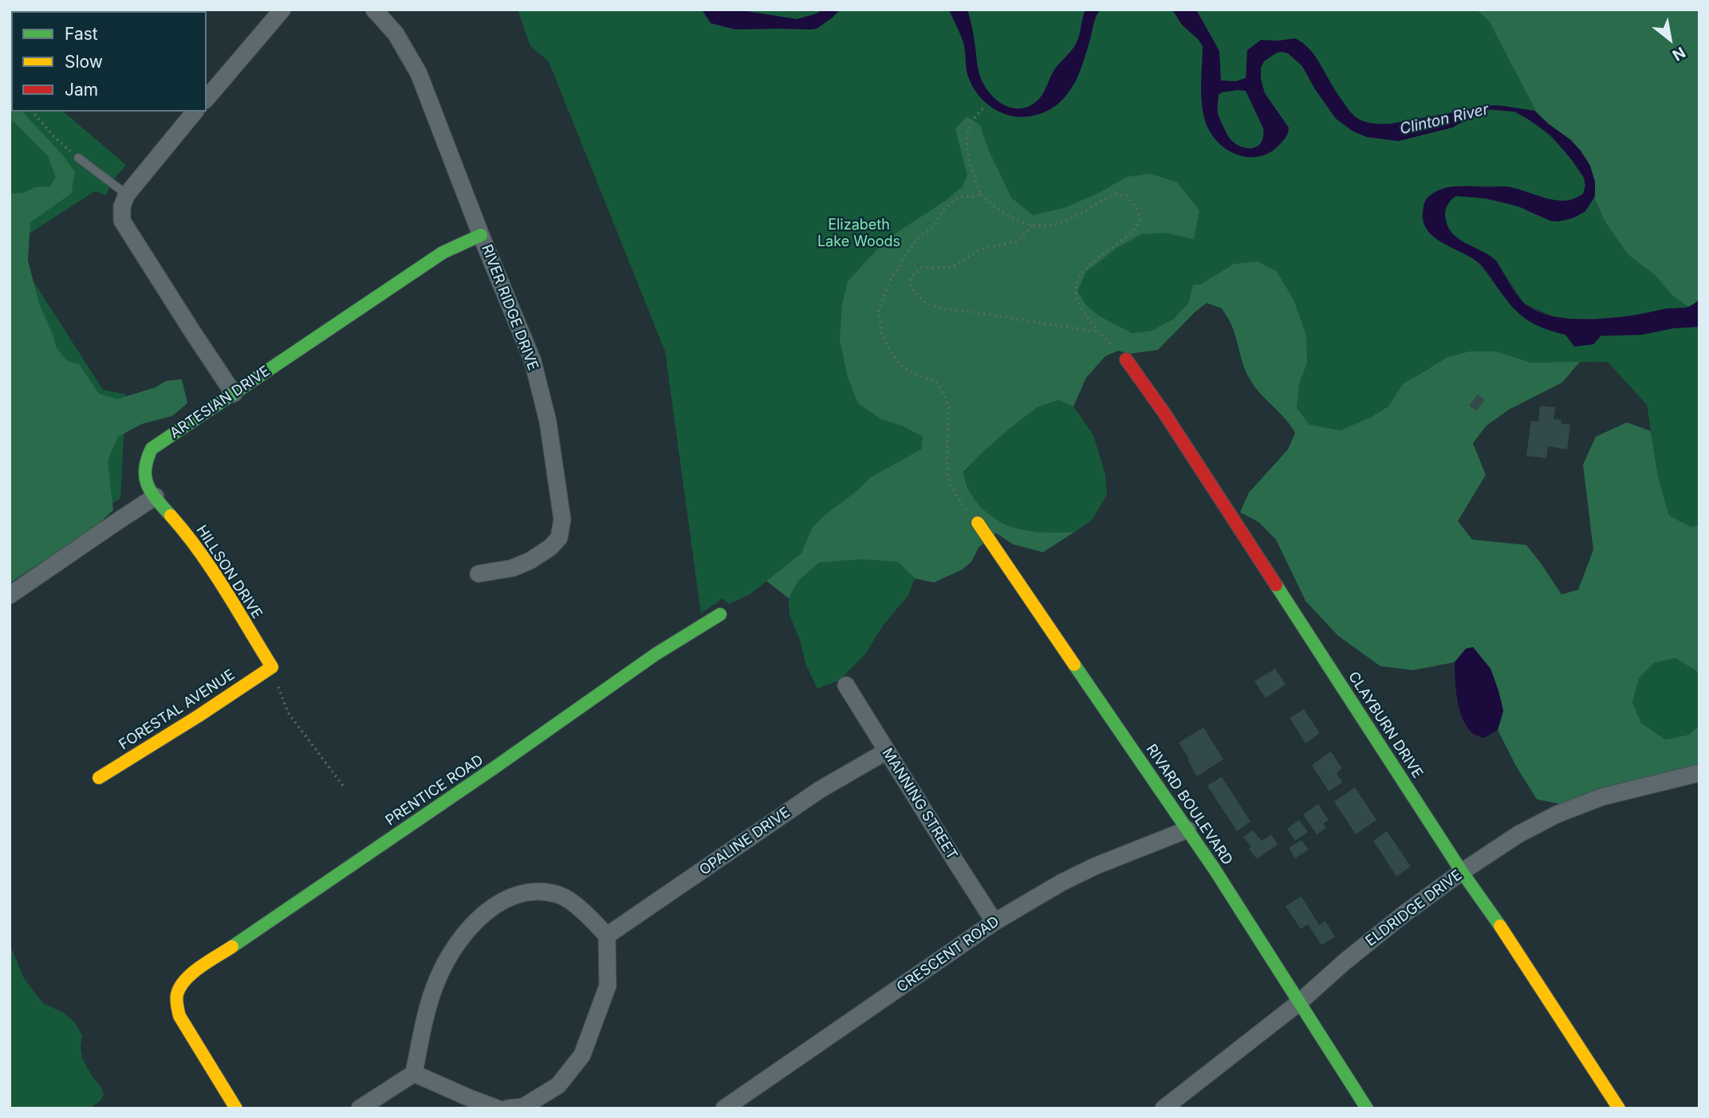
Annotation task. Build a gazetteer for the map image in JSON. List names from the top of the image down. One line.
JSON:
{"streets":{"street":["RIVER RIDGE DRIVE","ARTESIAN DRIVE","HILLSON DRIVE","FORESTAL AVENUE","CLAYBURN DRIVE","PRENTICE ROAD","MANNING STREET","RIVARD BOULEVARD","OPALINE DRIVE","ELDRIDGE DRIVE","CRESCENT ROAD"]},"crossings":[["RIVER RIDGE DRIVE","ARTESIAN DRIVE"],["ARTESIAN DRIVE","HILLSON DRIVE"],["HILLSON DRIVE","FORESTAL AVENUE"],["CLAYBURN DRIVE","ELDRIDGE DRIVE"],["MANNING STREET","OPALINE DRIVE"],["MANNING STREET","CRESCENT ROAD"],["RIVARD BOULEVARD","ELDRIDGE DRIVE"],["RIVARD BOULEVARD","CRESCENT ROAD"]],"water":["Clinton River"],"parks":["Elizabeth Lake Woods"],"legend":["Fast","Slow","Jam"],"north":"bottom right"}
